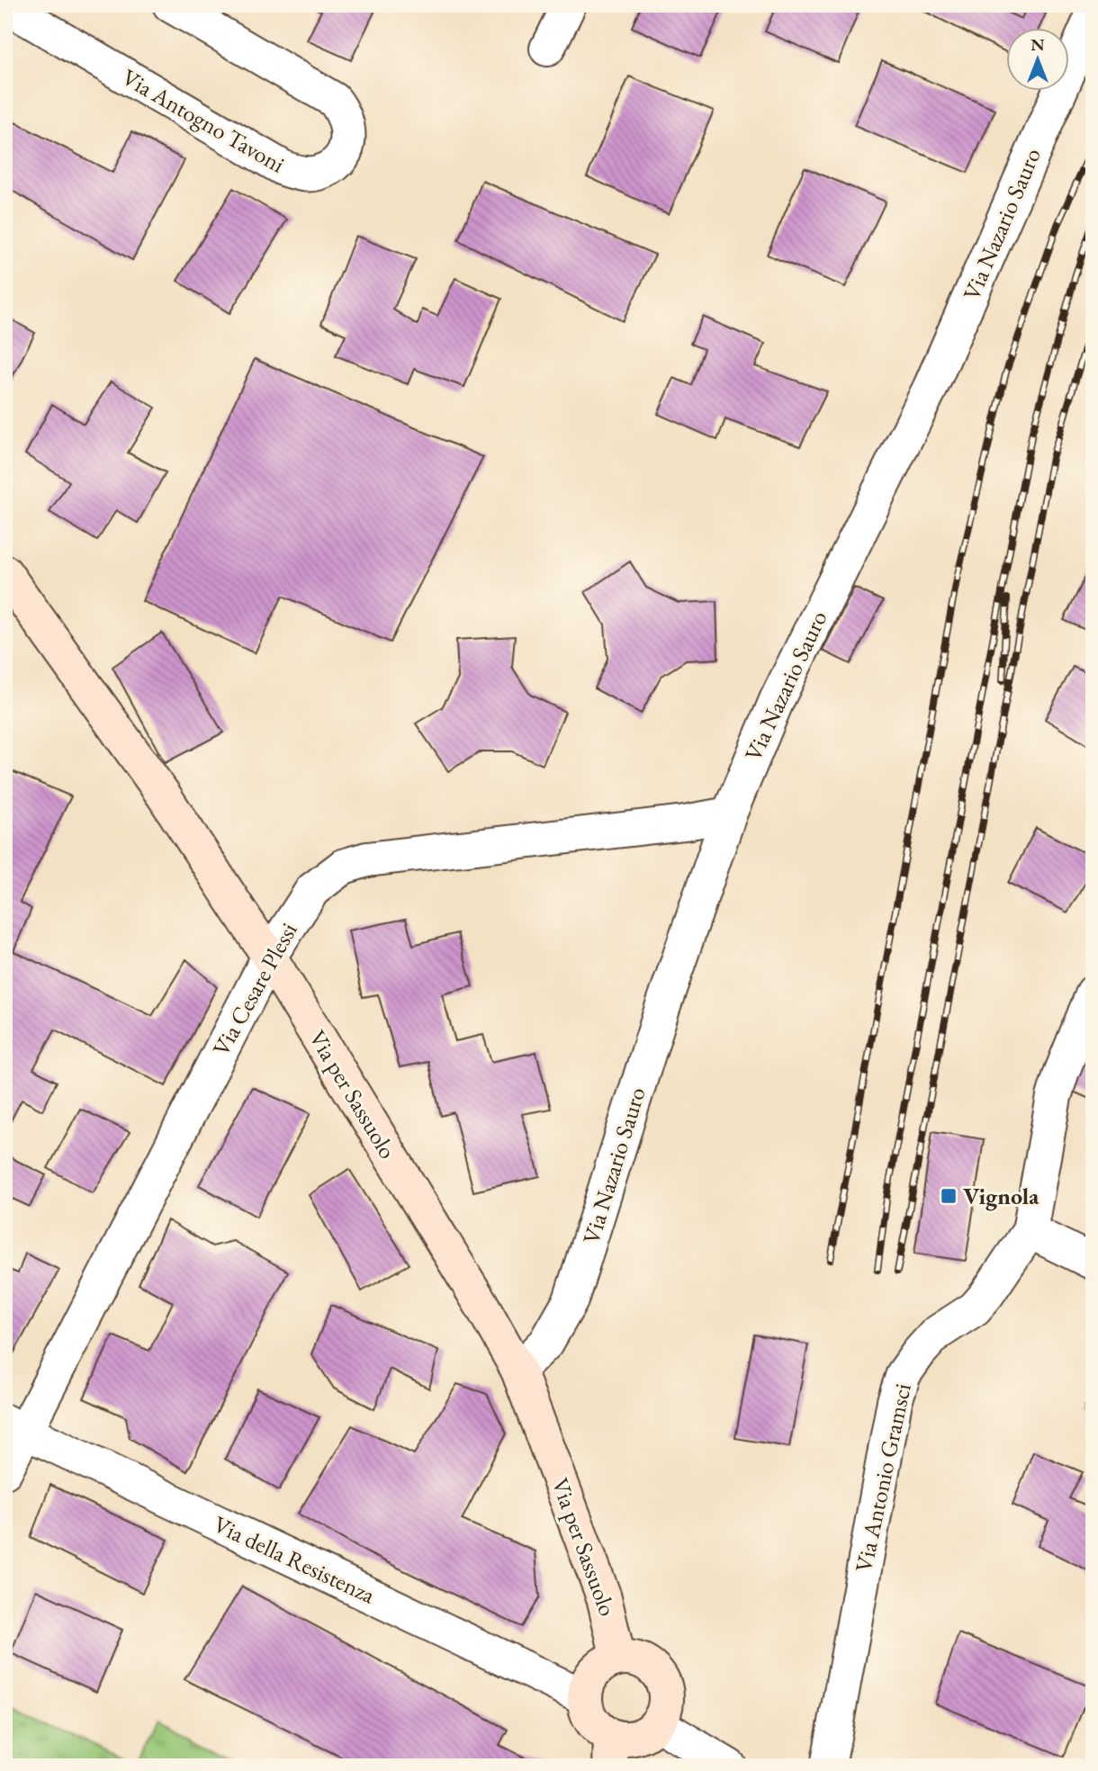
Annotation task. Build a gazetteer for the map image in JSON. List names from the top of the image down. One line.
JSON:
{"streets":{"main road":["Via per Sassuolo"],"street":["Via Antogno Tavoni","Via Nazario Sauro","Via Cesare Plessi","Via Antonio Gramsci","Via della Resistenza"]},"crossings":[["Via Nazario Sauro","Via Cesare Plessi"],["Via Nazario Sauro","Via per Sassuolo"],["Via Cesare Plessi","Via per Sassuolo"],["Via Cesare Plessi","Via della Resistenza"],["Via per Sassuolo","Via della Resistenza"]],"places":{"transit":["Vignola"]},"north":"top"}
